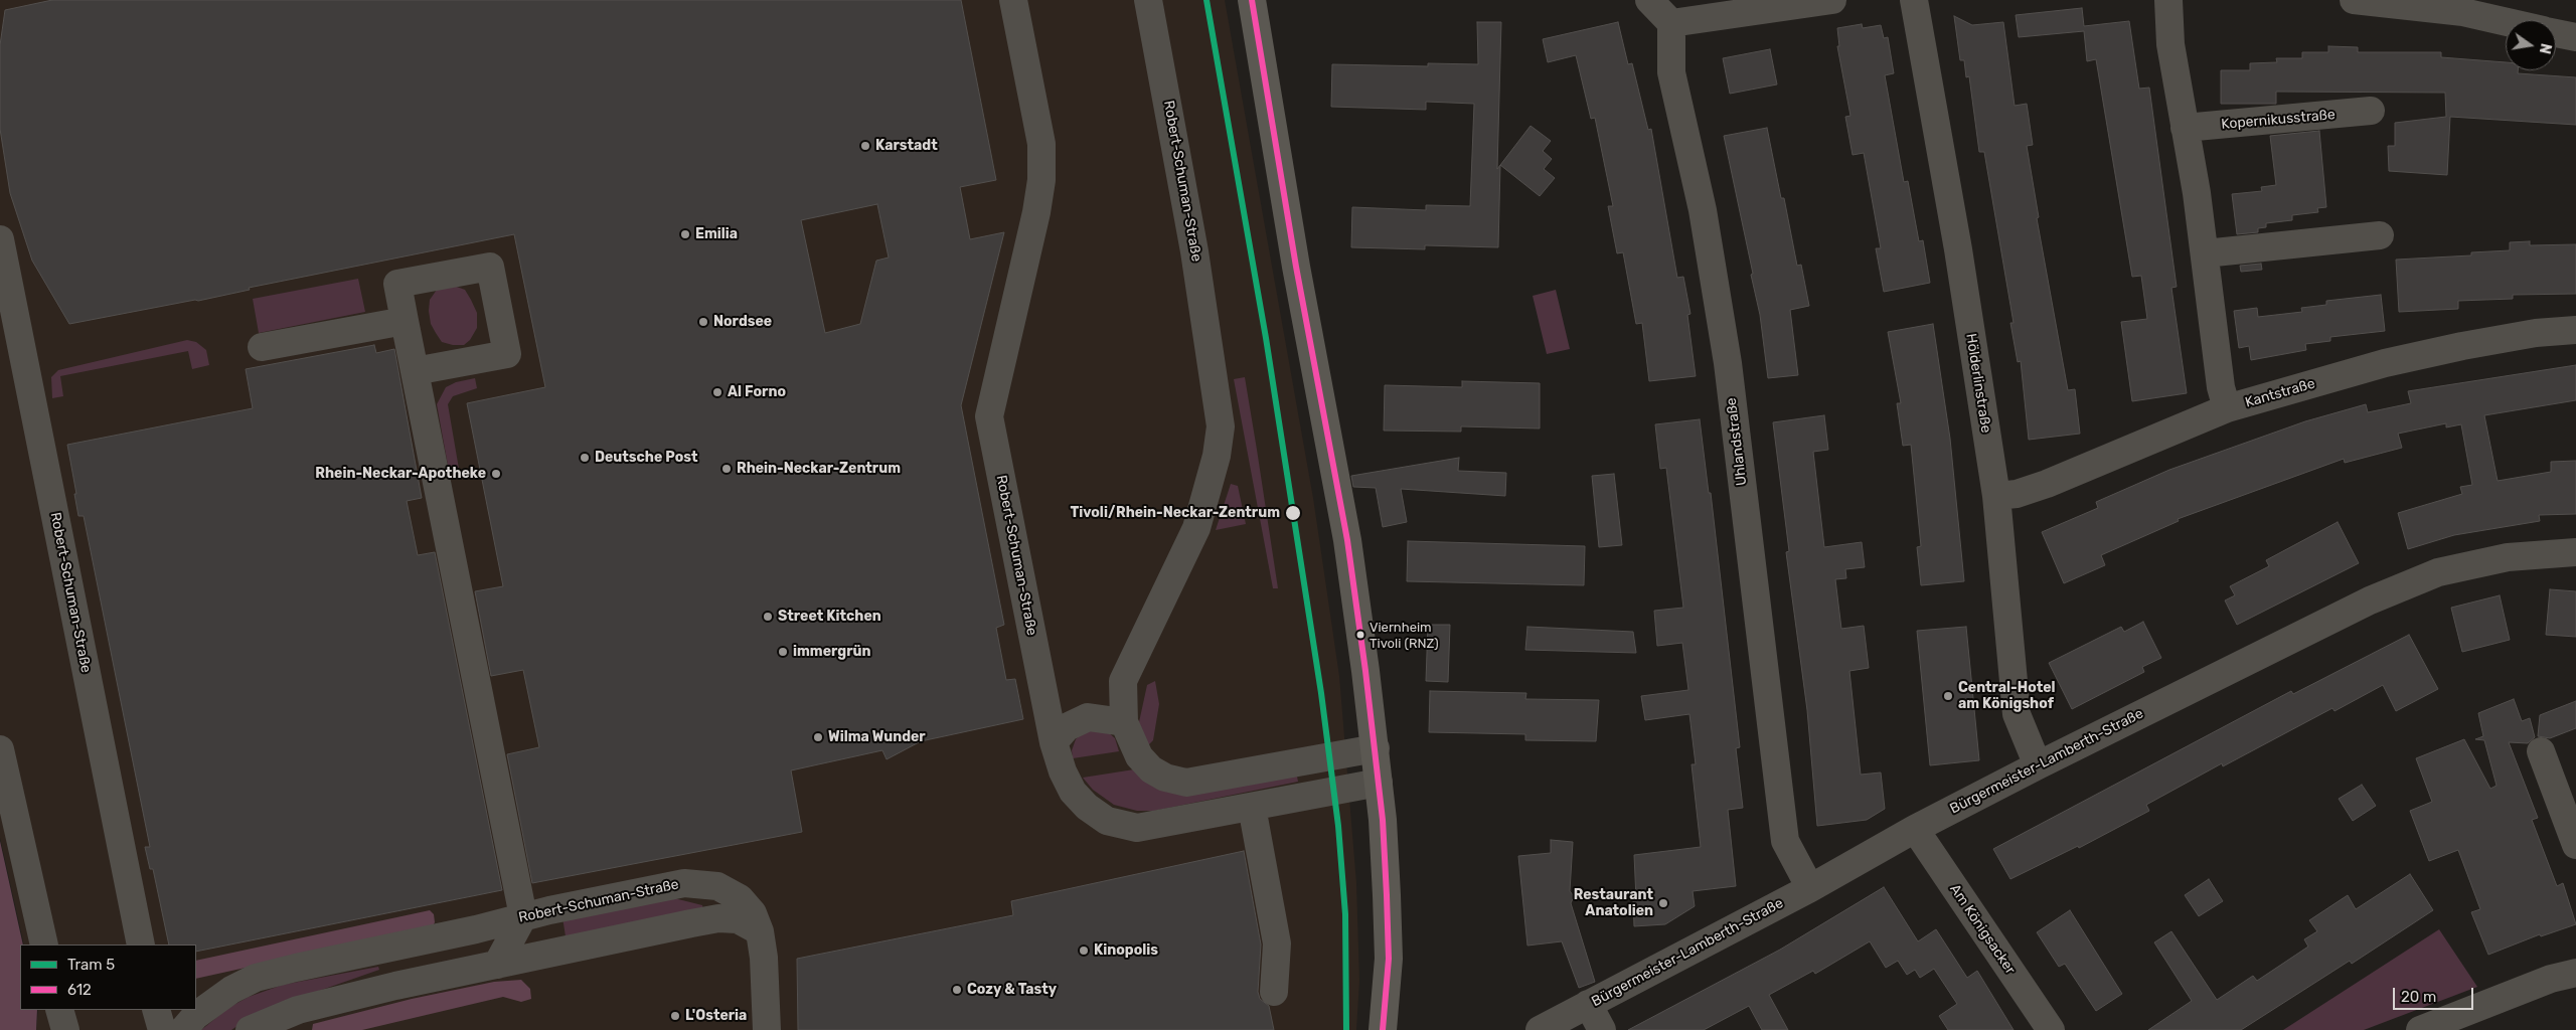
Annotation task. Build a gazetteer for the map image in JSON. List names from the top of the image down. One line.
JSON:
{"streets":{"street":["Kopernikusstraße","Robert-Schuman-Straße","Hölderlinstraße","Kantstraße","Uhlandstraße","Bürgermeister-Lamberth-Straße","Am Königsacker"]},"crossings":[["Hölderlinstraße","Kantstraße"],["Hölderlinstraße","Bürgermeister-Lamberth-Straße"],["Uhlandstraße","Bürgermeister-Lamberth-Straße"],["Bürgermeister-Lamberth-Straße","Am Königsacker"]],"places":["Karstadt","Emilia","Nordsee","Al Forno","Deutsche Post","Rhein-Neckar-Zentrum","Rhein-Neckar-Apotheke","Tivoli/Rhein-Neckar-Zentrum","Street Kitchen","Viernheim Tivoli (RNZ)","immergrün","Central-Hotel am Königshof","Wilma Wunder","Restaurant Anatolien","Kinopolis","Cozy & Tasty","L'Osteria"],"lines":["tram line 5","transit line 612"],"legend":["Tram 5","612"],"scale_bar":"20 m","north":"right"}
